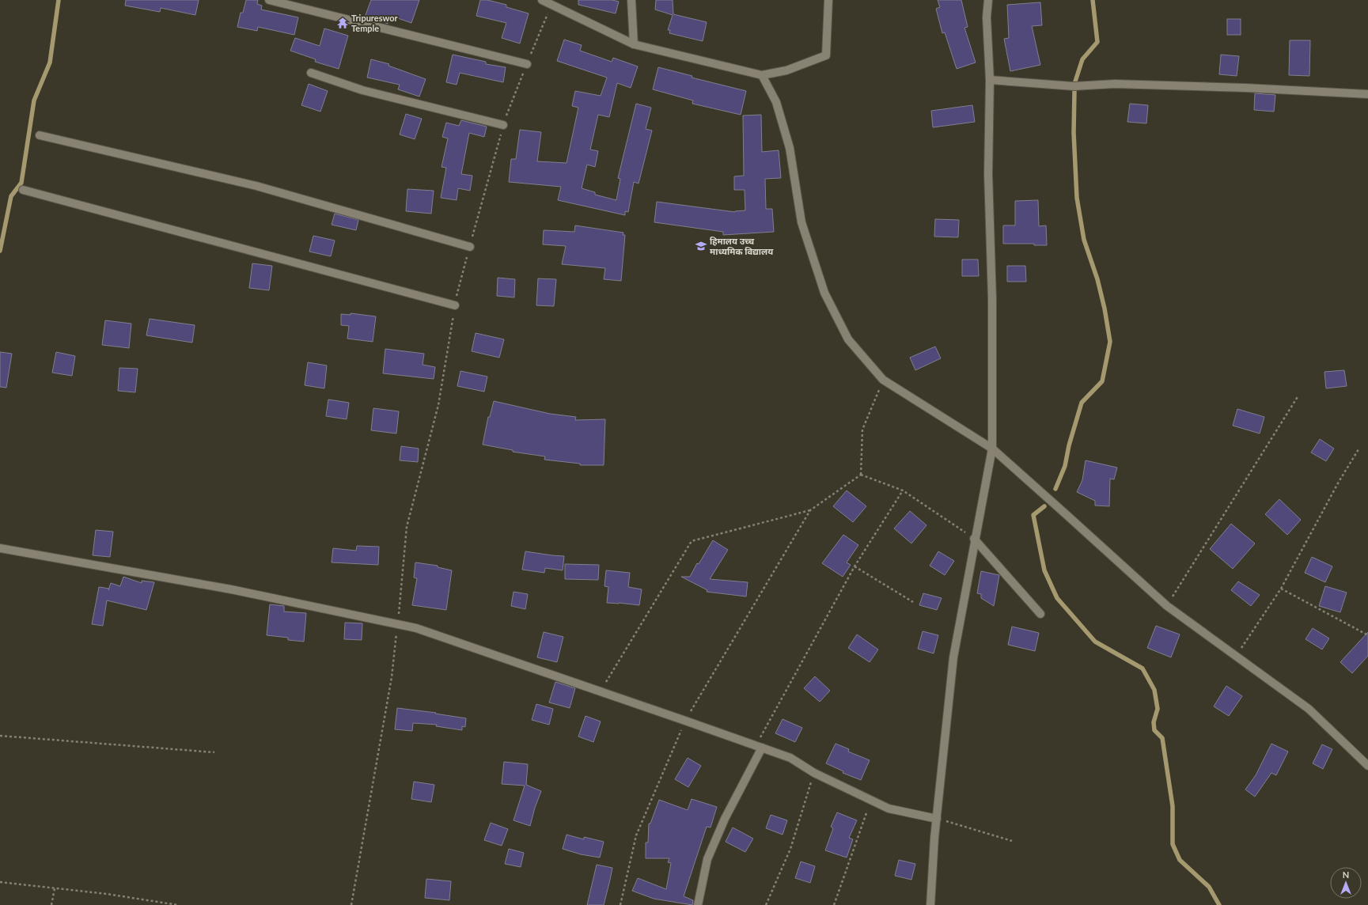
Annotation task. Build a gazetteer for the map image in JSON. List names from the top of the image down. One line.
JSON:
{"places":{"temple":["Tripureswor Temple"],"school or university":["हिमालय उच्च माध्यमिक विद्यालय"]},"north":"top"}
